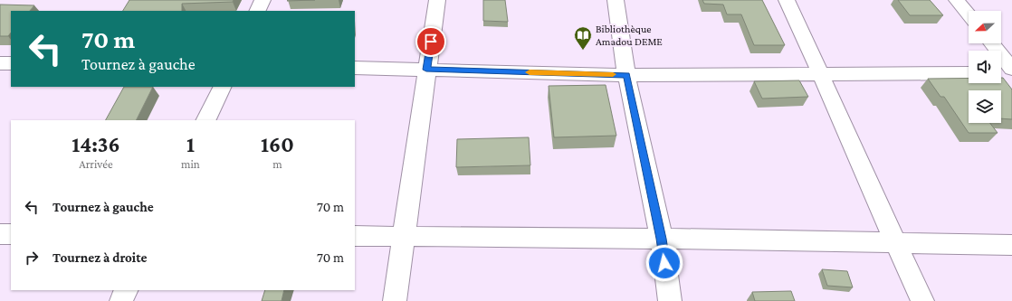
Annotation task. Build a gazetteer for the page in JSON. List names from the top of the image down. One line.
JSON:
{"places":{"library":["Bibliothèque Amadou DEME"]},"north":"left","page":{"turn":["70 m","Tournez à gauche"],"eta":["14:36","Arrivée","1","min","160","m"],"list":[{"name":"Tournez à gauche","value":"70 m"},{"name":"Tournez à droite","value":"70 m"}]}}
